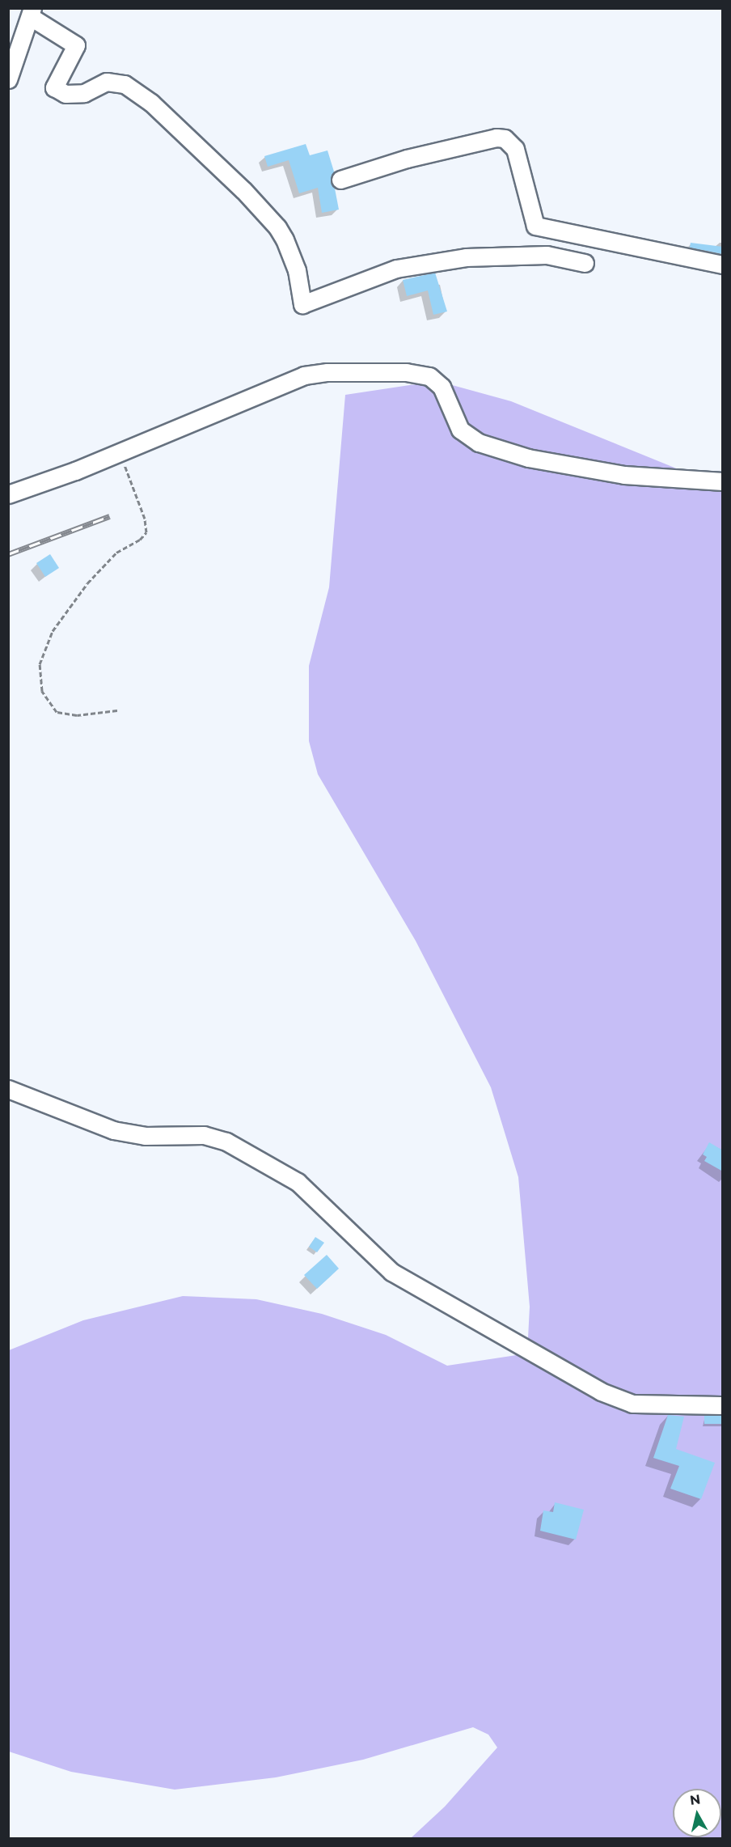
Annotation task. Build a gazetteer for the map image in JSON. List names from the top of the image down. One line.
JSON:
{"north":"top"}
